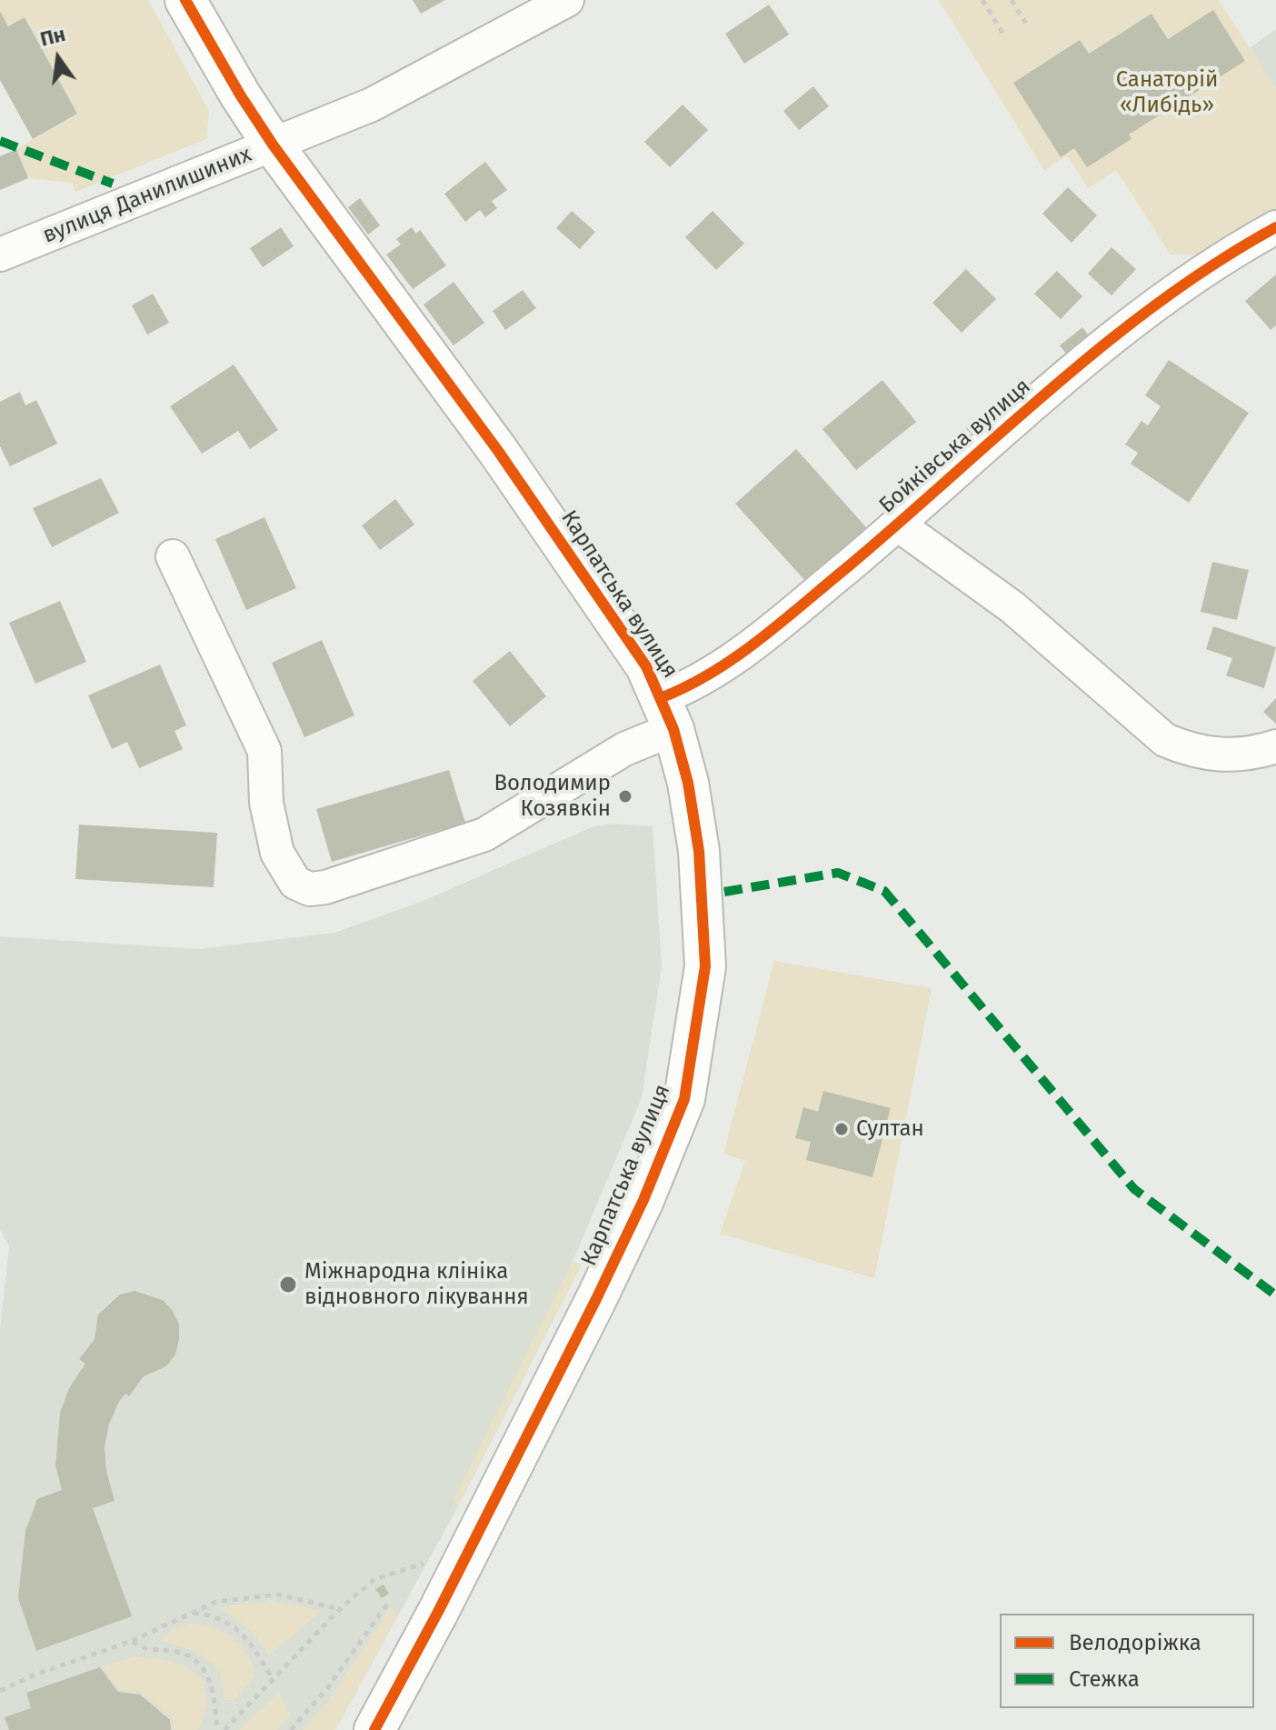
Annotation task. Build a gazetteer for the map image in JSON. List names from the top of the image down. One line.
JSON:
{"streets":{"street":["вулиця Данилишиних","Бойківська вулиця","Карпатська вулиця"]},"crossings":[["вулиця Данилишиних","Карпатська вулиця"],["Бойківська вулиця","Карпатська вулиця"]],"parks":["Санаторій «Либідь»"],"places":["Володимир Козявкін","Султан","Міжнародна клініка відновного лікування"],"legend":["Велодоріжка","Стежка"],"north":"top"}
